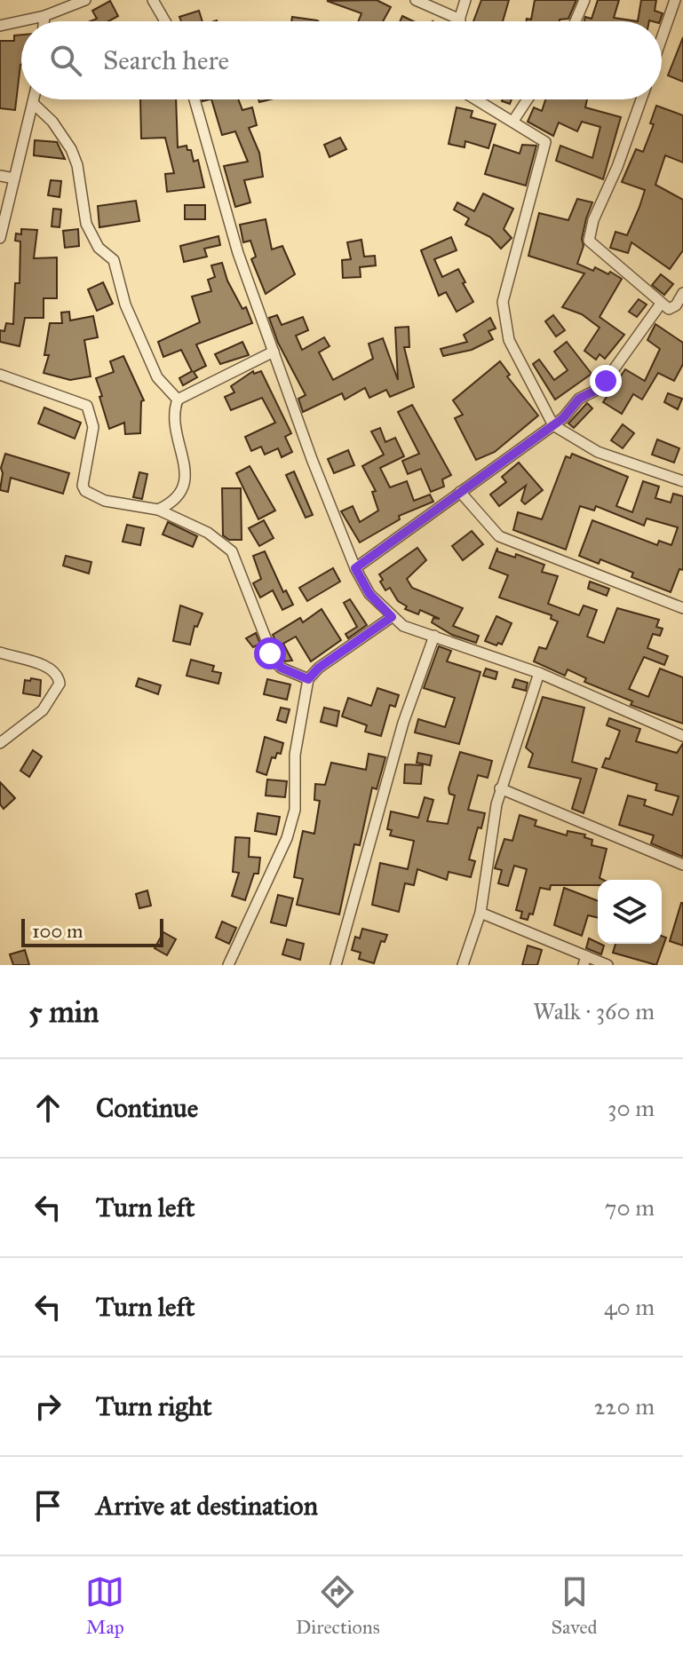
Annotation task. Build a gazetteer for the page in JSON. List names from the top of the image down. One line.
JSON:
{"scale_bar":"100 m","page":{"search":"Search here","scale":"100 m","heading":["5 min","Walk · 360 m"],"list":[["Continue","30 m"],["Turn left","70 m"],["Turn left","40 m"],["Turn right","220 m"],"Arrive at destination"],"nav":["Map","Directions","Saved"]}}
